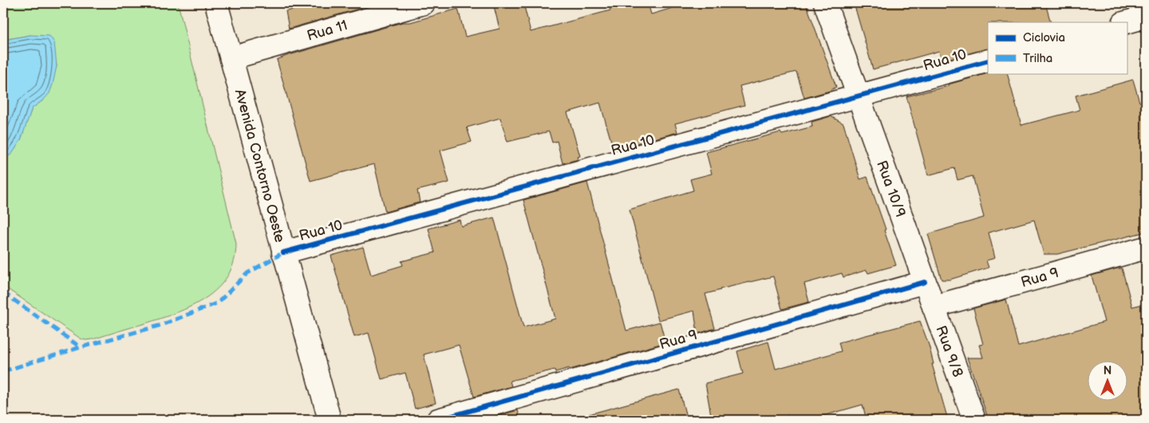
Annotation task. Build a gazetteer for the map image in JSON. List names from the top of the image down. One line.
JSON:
{"streets":{"street":["Rua 11","Rua 10","Avenida Contorno Oeste","Rua 10/9","Rua 9","Rua 9/8"]},"crossings":[["Rua 11","Avenida Contorno Oeste"],["Rua 10","Avenida Contorno Oeste"],["Rua 10","Rua 10/9"],["Rua 10/9","Rua 9"],["Rua 10/9","Rua 9/8"],["Rua 9","Rua 9/8"]],"legend":["Ciclovia","Trilha"],"north":"top"}
